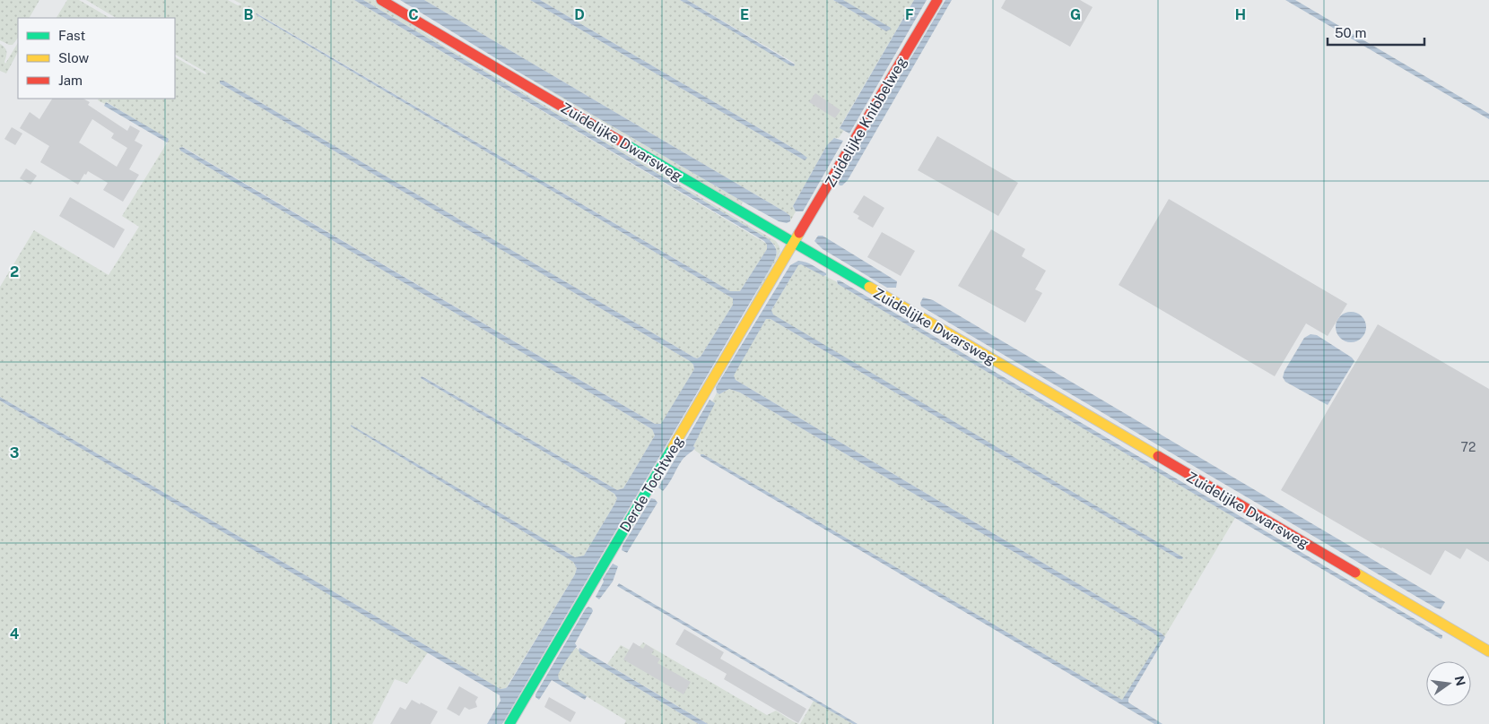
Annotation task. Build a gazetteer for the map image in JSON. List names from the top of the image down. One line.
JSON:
{"streets":{"street":["Zuidelijke Knibbelweg","Zuidelijke Dwarsweg","Derde Tochtweg"]},"crossings":[["Zuidelijke Knibbelweg","Zuidelijke Dwarsweg"],["Zuidelijke Knibbelweg","Derde Tochtweg"],["Zuidelijke Dwarsweg","Derde Tochtweg"]],"house_numbers":["72"],"legend":["Fast","Slow","Jam"],"scale_bar":"50 m","north":"right","grid":{"columns":["B","C","D","E","F","G","H"],"rows":["2","3","4"]}}
